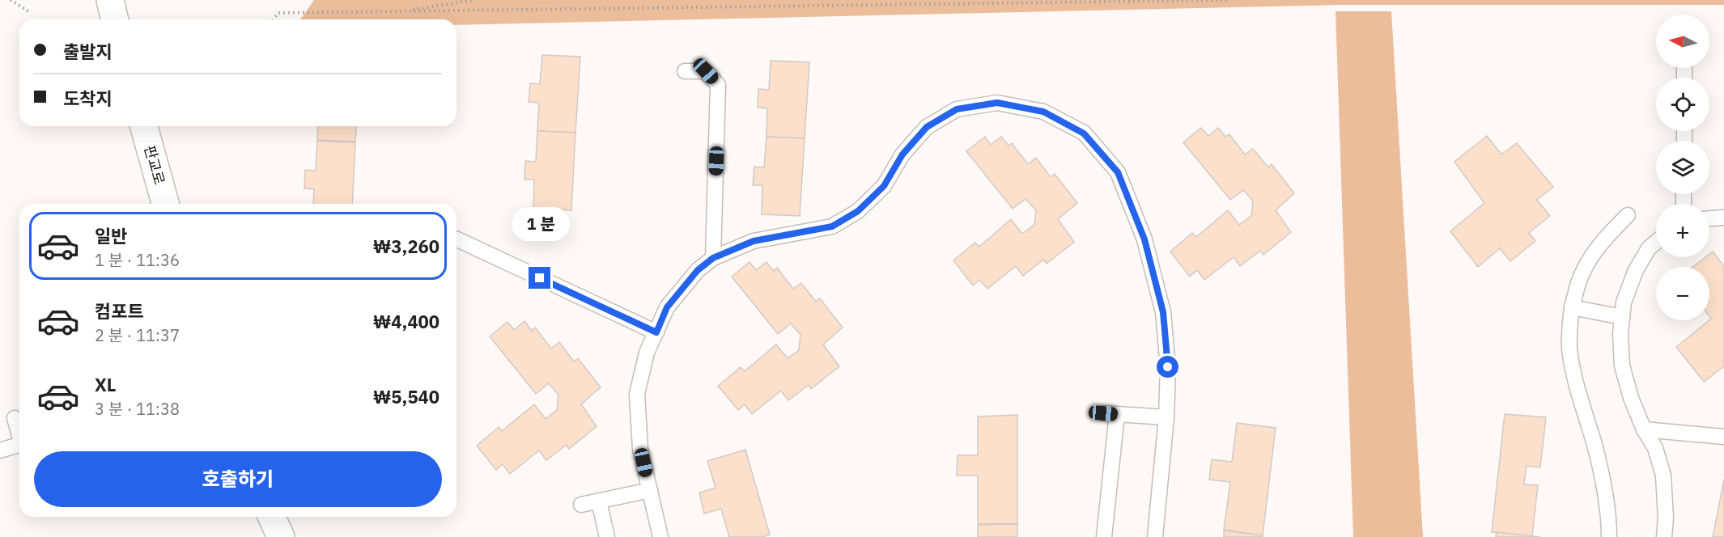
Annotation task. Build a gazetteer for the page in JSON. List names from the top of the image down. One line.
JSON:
{"streets":{"main road":["판교로"]},"north":"left","page":{"map_buttons":["+","−"],"banner":["출발지","도착지"],"bubble":"1 분","list":[{"name":"일반","note":"1 분 · 11:36","value":"₩3,260"},{"name":"컴포트","note":"2 분 · 11:37","value":"₩4,400"},{"name":"XL","note":"3 분 · 11:38","value":"₩5,540"}],"buttons":"호출하기"}}
